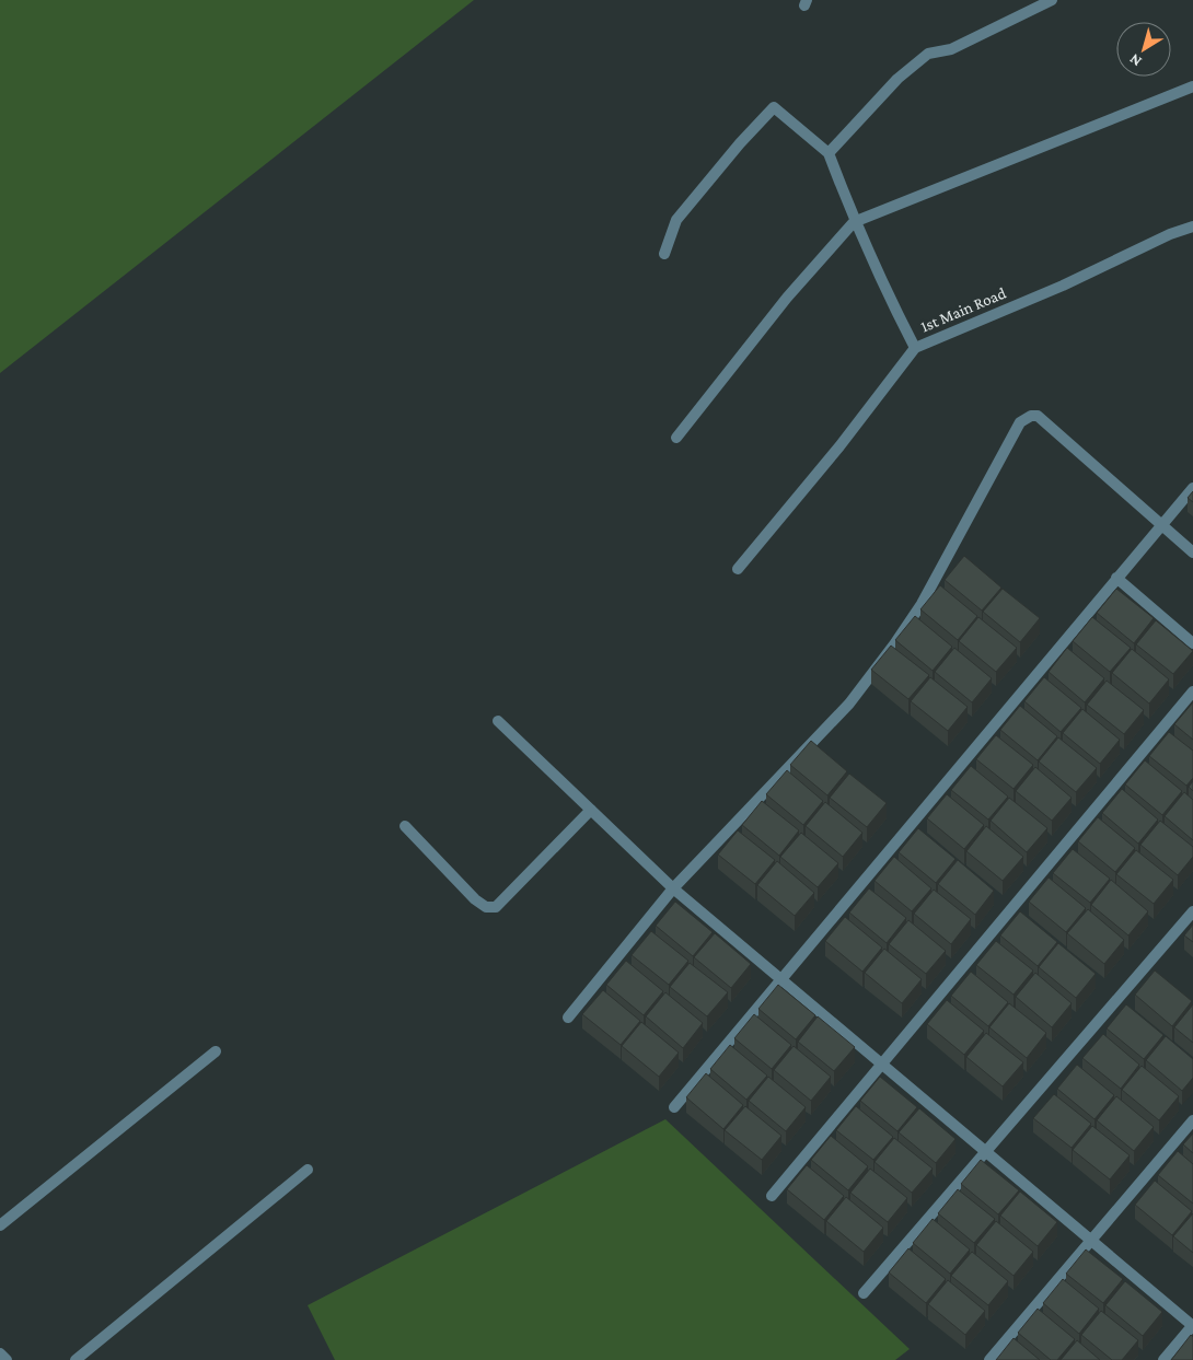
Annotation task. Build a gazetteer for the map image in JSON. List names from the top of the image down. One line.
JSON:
{"streets":{"street":["1st Main Road"]},"north":"bottom left"}
